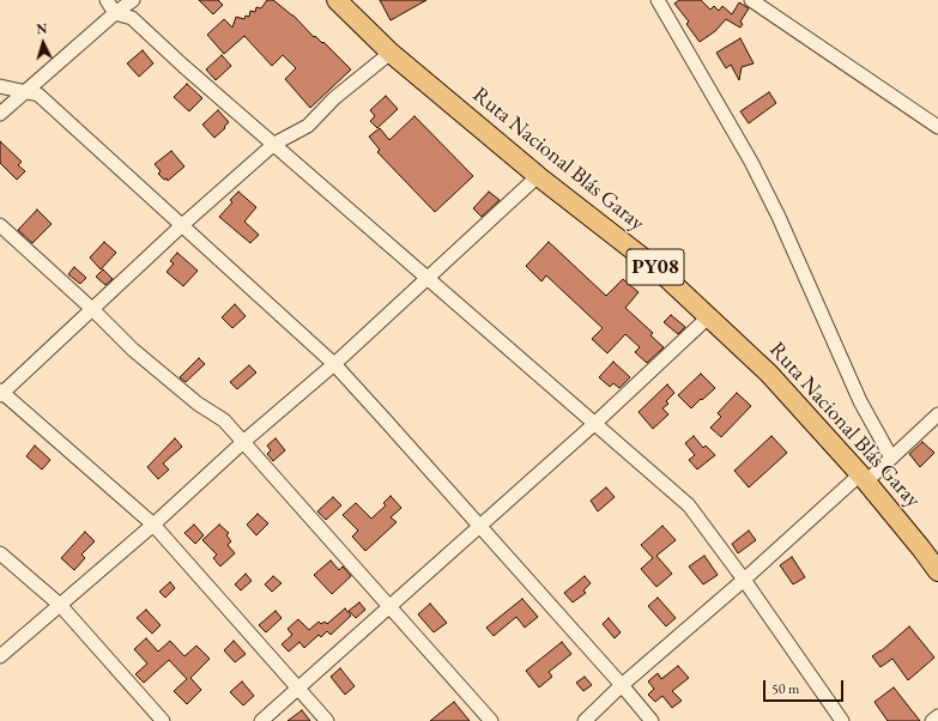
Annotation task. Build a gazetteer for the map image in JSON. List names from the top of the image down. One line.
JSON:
{"streets":{"highway":["Ruta Nacional Blás Garay","PY08"]},"scale_bar":"50 m","north":"top"}
